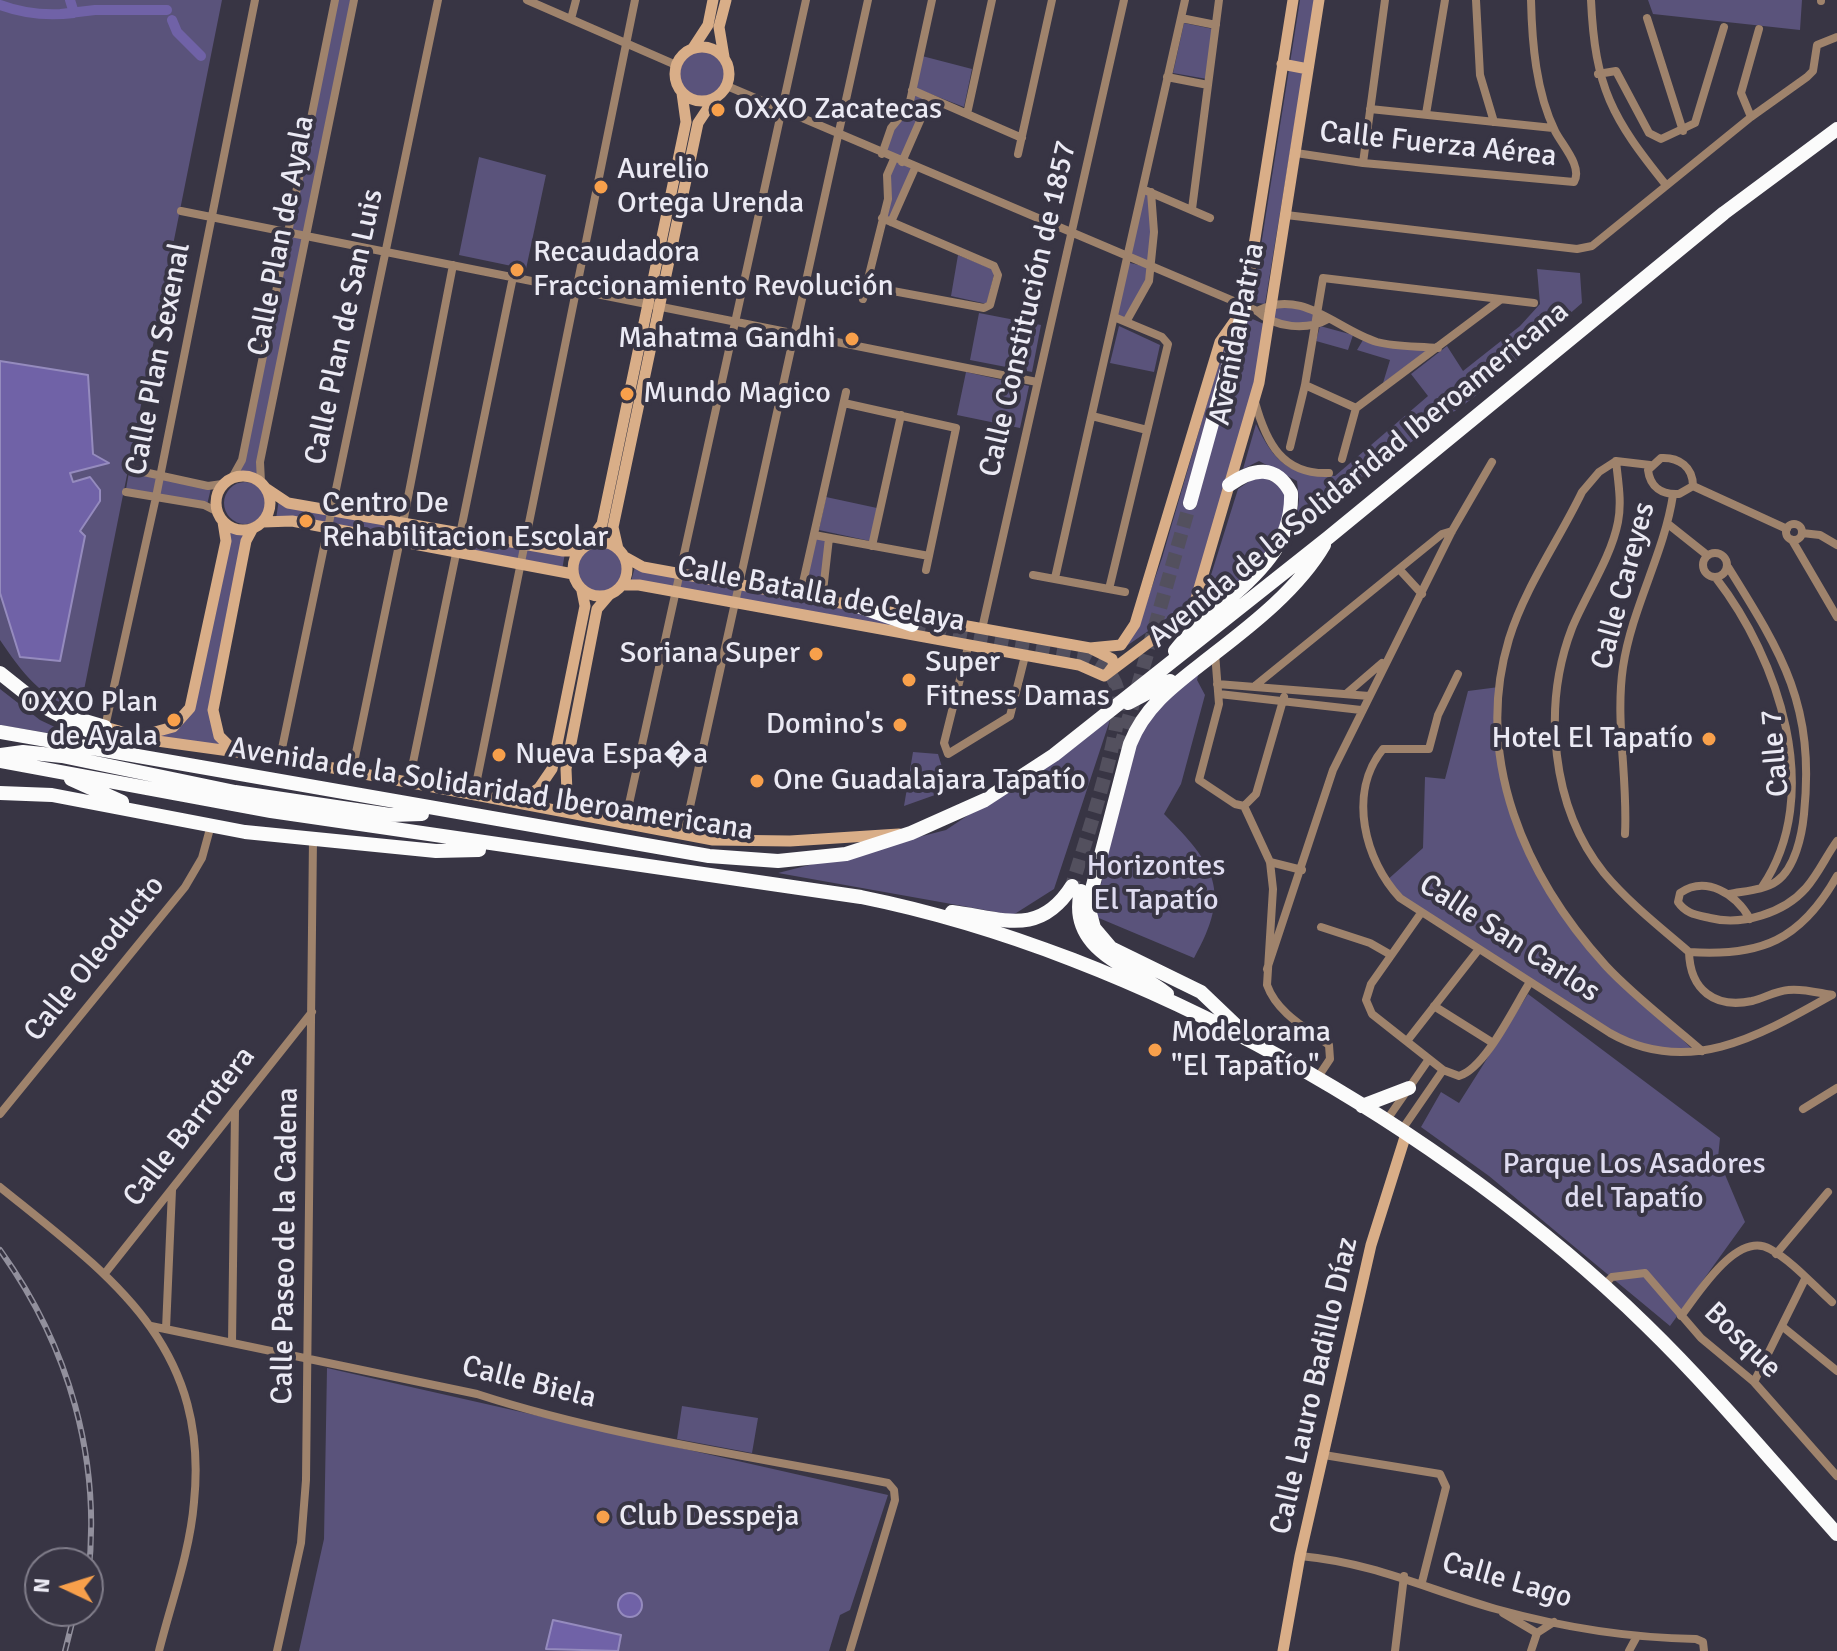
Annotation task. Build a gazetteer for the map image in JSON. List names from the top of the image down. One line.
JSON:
{"streets":{"highway":["Avenida de la Solidaridad Iberoamericana"],"street":["Calle Fuerza Aérea","Calle Plan de Ayala","Calle Constitución de 1857","Calle Plan de San Luis","Avenida Patria","Calle Plan Sexenal","Calle Careyes","Calle Batalla de Celaya","Calle 7","Calle San Carlos","Calle Oleoducto","Calle Barrotera","Calle Paseo de la Cadena","Bosque","Calle Biela","Calle Lauro Badillo Díaz","Calle Lago"]},"crossings":[["Calle Fuerza Aérea","Avenida Patria"],["Calle Constitución de 1857","Calle Batalla de Celaya"],["Avenida Patria","Calle Batalla de Celaya"],["Avenida de la Solidaridad Iberoamericana","Bosque"],["Avenida de la Solidaridad Iberoamericana","Calle Lauro Badillo Díaz"],["Calle Barrotera","Calle Paseo de la Cadena"],["Calle Paseo de la Cadena","Calle Biela"],["Calle Lauro Badillo Díaz","Calle Lago"]],"parks":["Horizontes El Tapatío","Parque Los Asadores del Tapatío"],"places":["OXXO Zacatecas","Aurelio Ortega Urenda","Recaudadora Fraccionamiento Revolución","Mahatma Gandhi","Mundo Magico","Centro De Rehabilitacion Escolar","Soriana Super","Super Fitness Damas","OXXO Plan de Ayala","Domino's","Hotel El Tapatío","Nueva Espa�a","One Guadalajara Tapatío","Modelorama \"El Tapatío\"","Club Desspeja"],"north":"left"}
